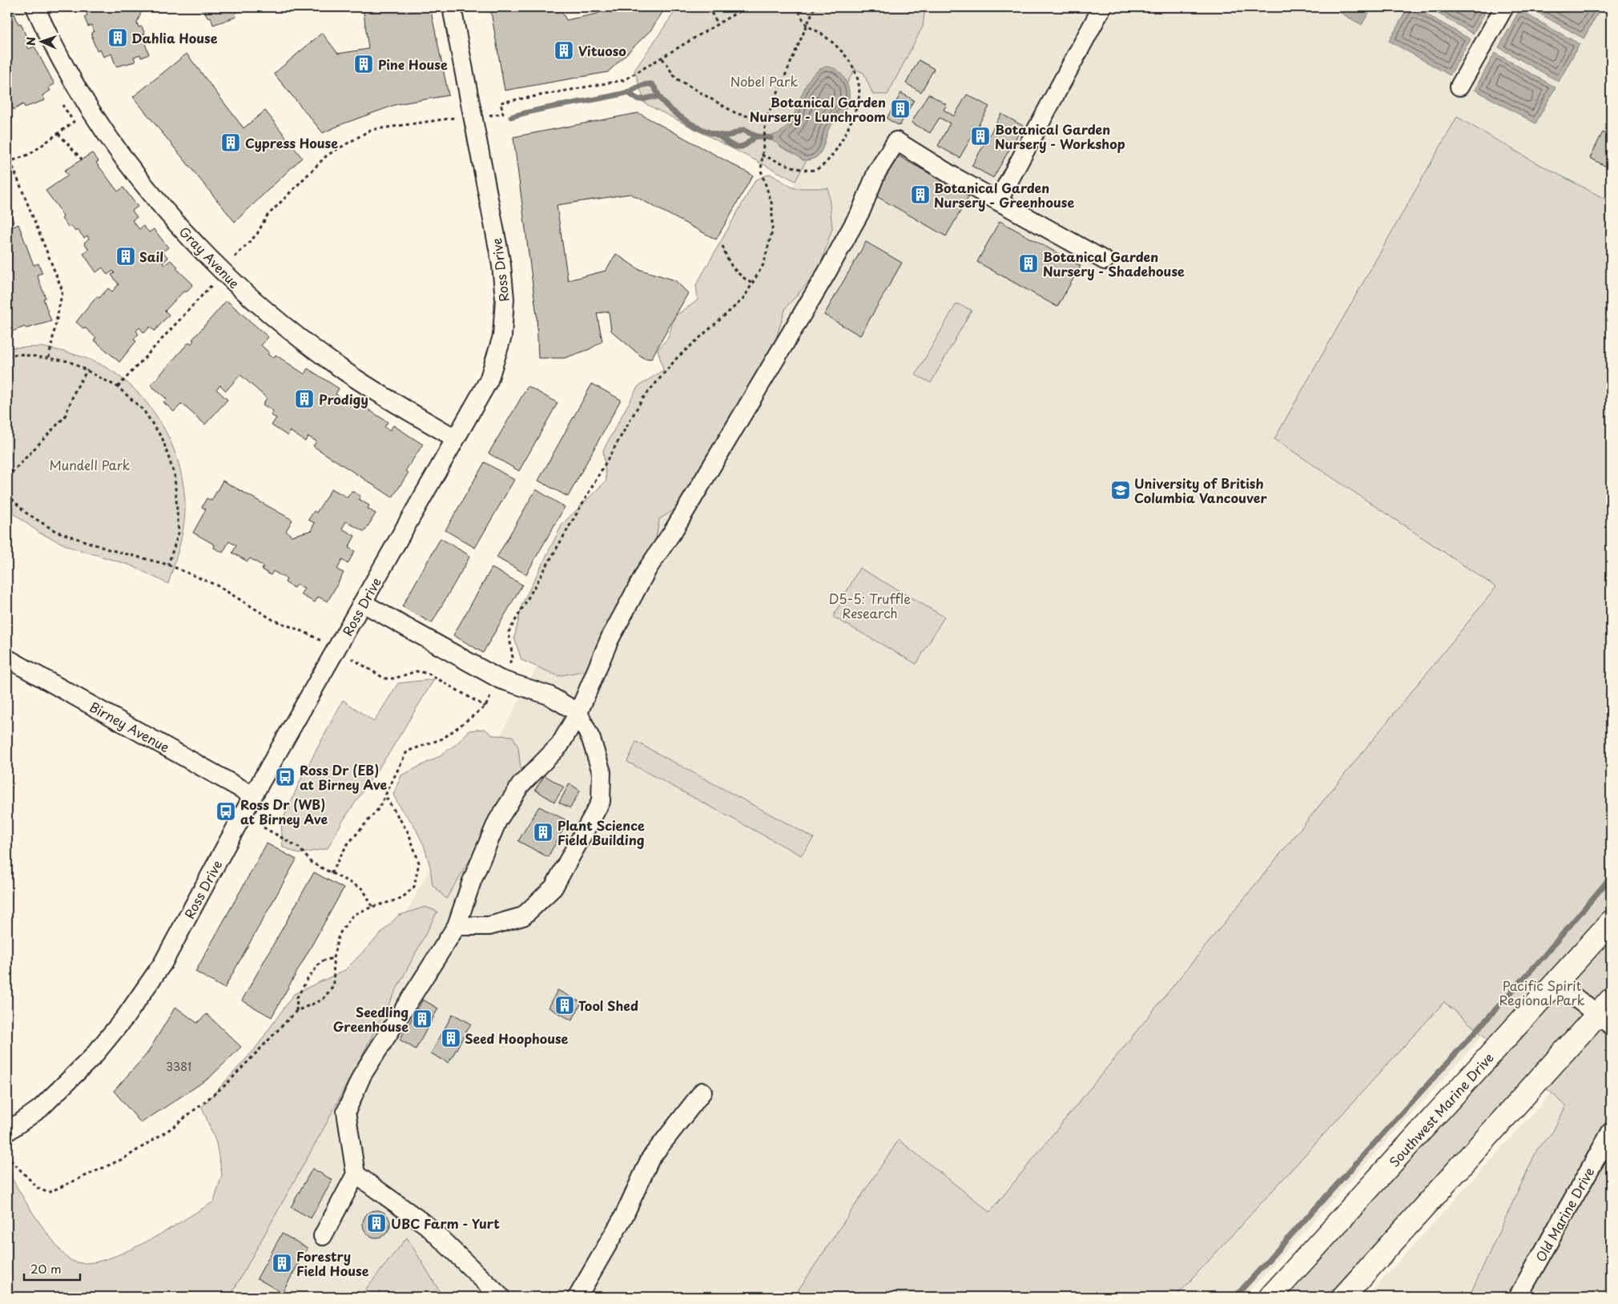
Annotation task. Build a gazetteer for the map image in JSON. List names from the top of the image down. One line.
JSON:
{"streets":{"main road":["Southwest Marine Drive"],"street":["Gray Avenue","Ross Drive","Birney Avenue","Old Marine Drive"]},"crossings":[["Gray Avenue","Ross Drive"],["Ross Drive","Birney Avenue"]],"parks":["Nobel Park","Mundell Park","D5-5: Truffle Research","Pacific Spirit Regional Park"],"places":{"building":["Dahlia House","Vituoso","Pine House","Botanical Garden Nursery - Lunchroom","Botanical Garden Nursery - Workshop","Cypress House","Botanical Garden Nursery - Greenhouse","Sail","Botanical Garden Nursery - Shadehouse","Prodigy","Plant Science Field Building","Tool Shed","Seedling Greenhouse","Seed Hoophouse","UBC Farm - Yurt","Forestry Field House"],"school or university":["University of British Columbia Vancouver"],"bus stop":["Ross Dr (EB) at Birney Ave","Ross Dr (WB) at Birney Ave"]},"house_numbers":["3381"],"scale_bar":"20 m","north":"left"}
